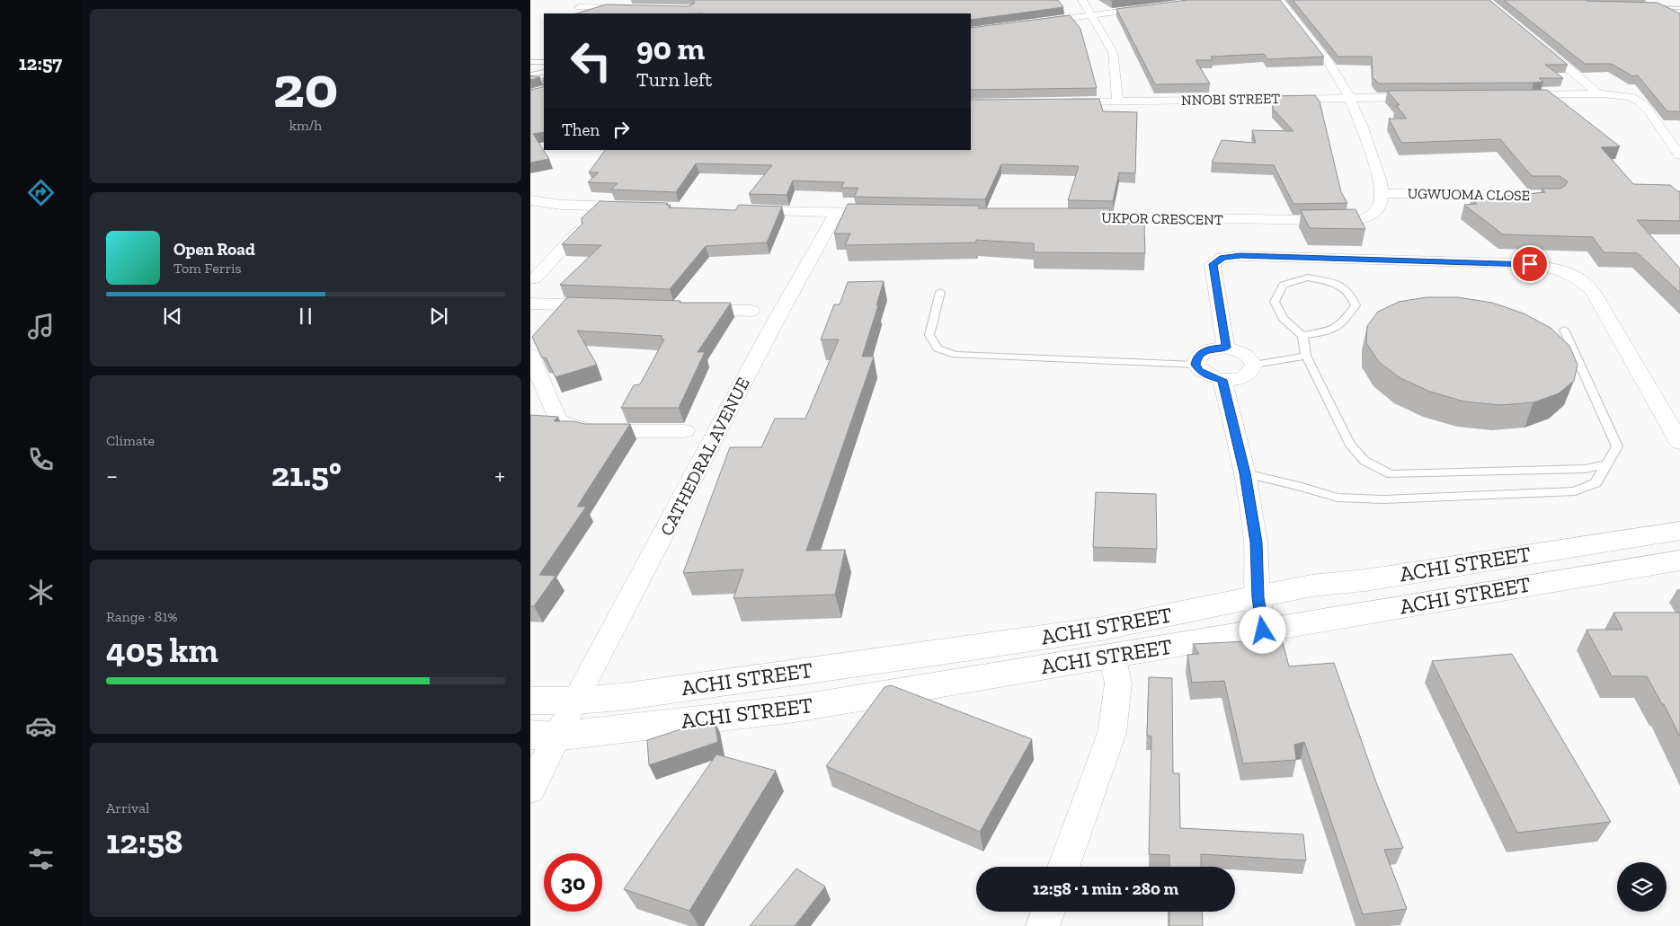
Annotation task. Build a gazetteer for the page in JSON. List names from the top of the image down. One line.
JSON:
{"streets":{"street":["NNOBI STREET","UGWUOMA CLOSE","UKPOR CRESCENT","CATHEDRAL AVENUE","ACHI STREET"]},"crossings":[["UGWUOMA CLOSE","UKPOR CRESCENT"],["CATHEDRAL AVENUE","ACHI STREET"]],"page":{"tabs":"12:57","tile":[["20","km/h"],"Climate",["Range · 81%","405 km"],["Arrival","12:58"]],"turn":["90 m","Turn left"],"then":"Then","song":["Open Road","Tom Ferris"],"heat":["−","21.5°","+"],"limit":"30","trip":"12:58 · 1 min · 280 m"}}
